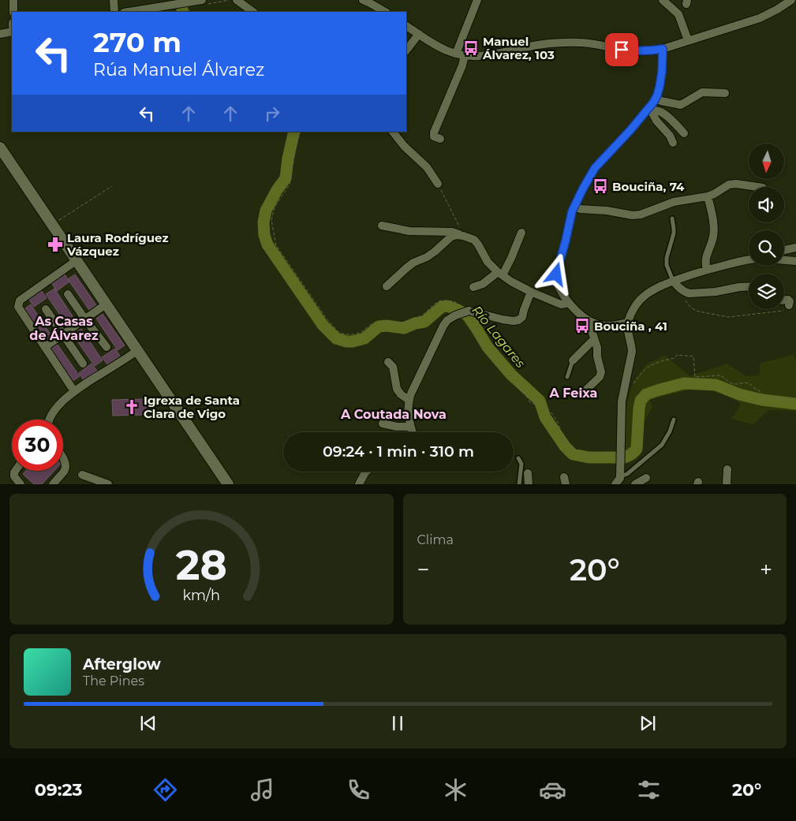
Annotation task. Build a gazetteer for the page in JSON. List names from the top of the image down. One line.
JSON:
{"districts":["As Casas de Álvarez","A Feixa","A Coutada Nova"],"water":["Río Lagares"],"places":{"bus stop":["Manuel Álvarez, 103","Bouciña, 74","Bouciña , 41"],"pharmacy":["Laura Rodríguez Vázquez"],"church":["Igrexa de Santa Clara de Vigo"]},"north":"bottom","page":{"turn":["270 m","Rúa Manuel Álvarez"],"limit":"30","trip":"09:24 · 1 min · 310 m","tile":"Clima","heat":["−","20°","+"],"song":["Afterglow","The Pines"],"tabs":["09:23","20°"],"gauge":["28","km/h"]}}
